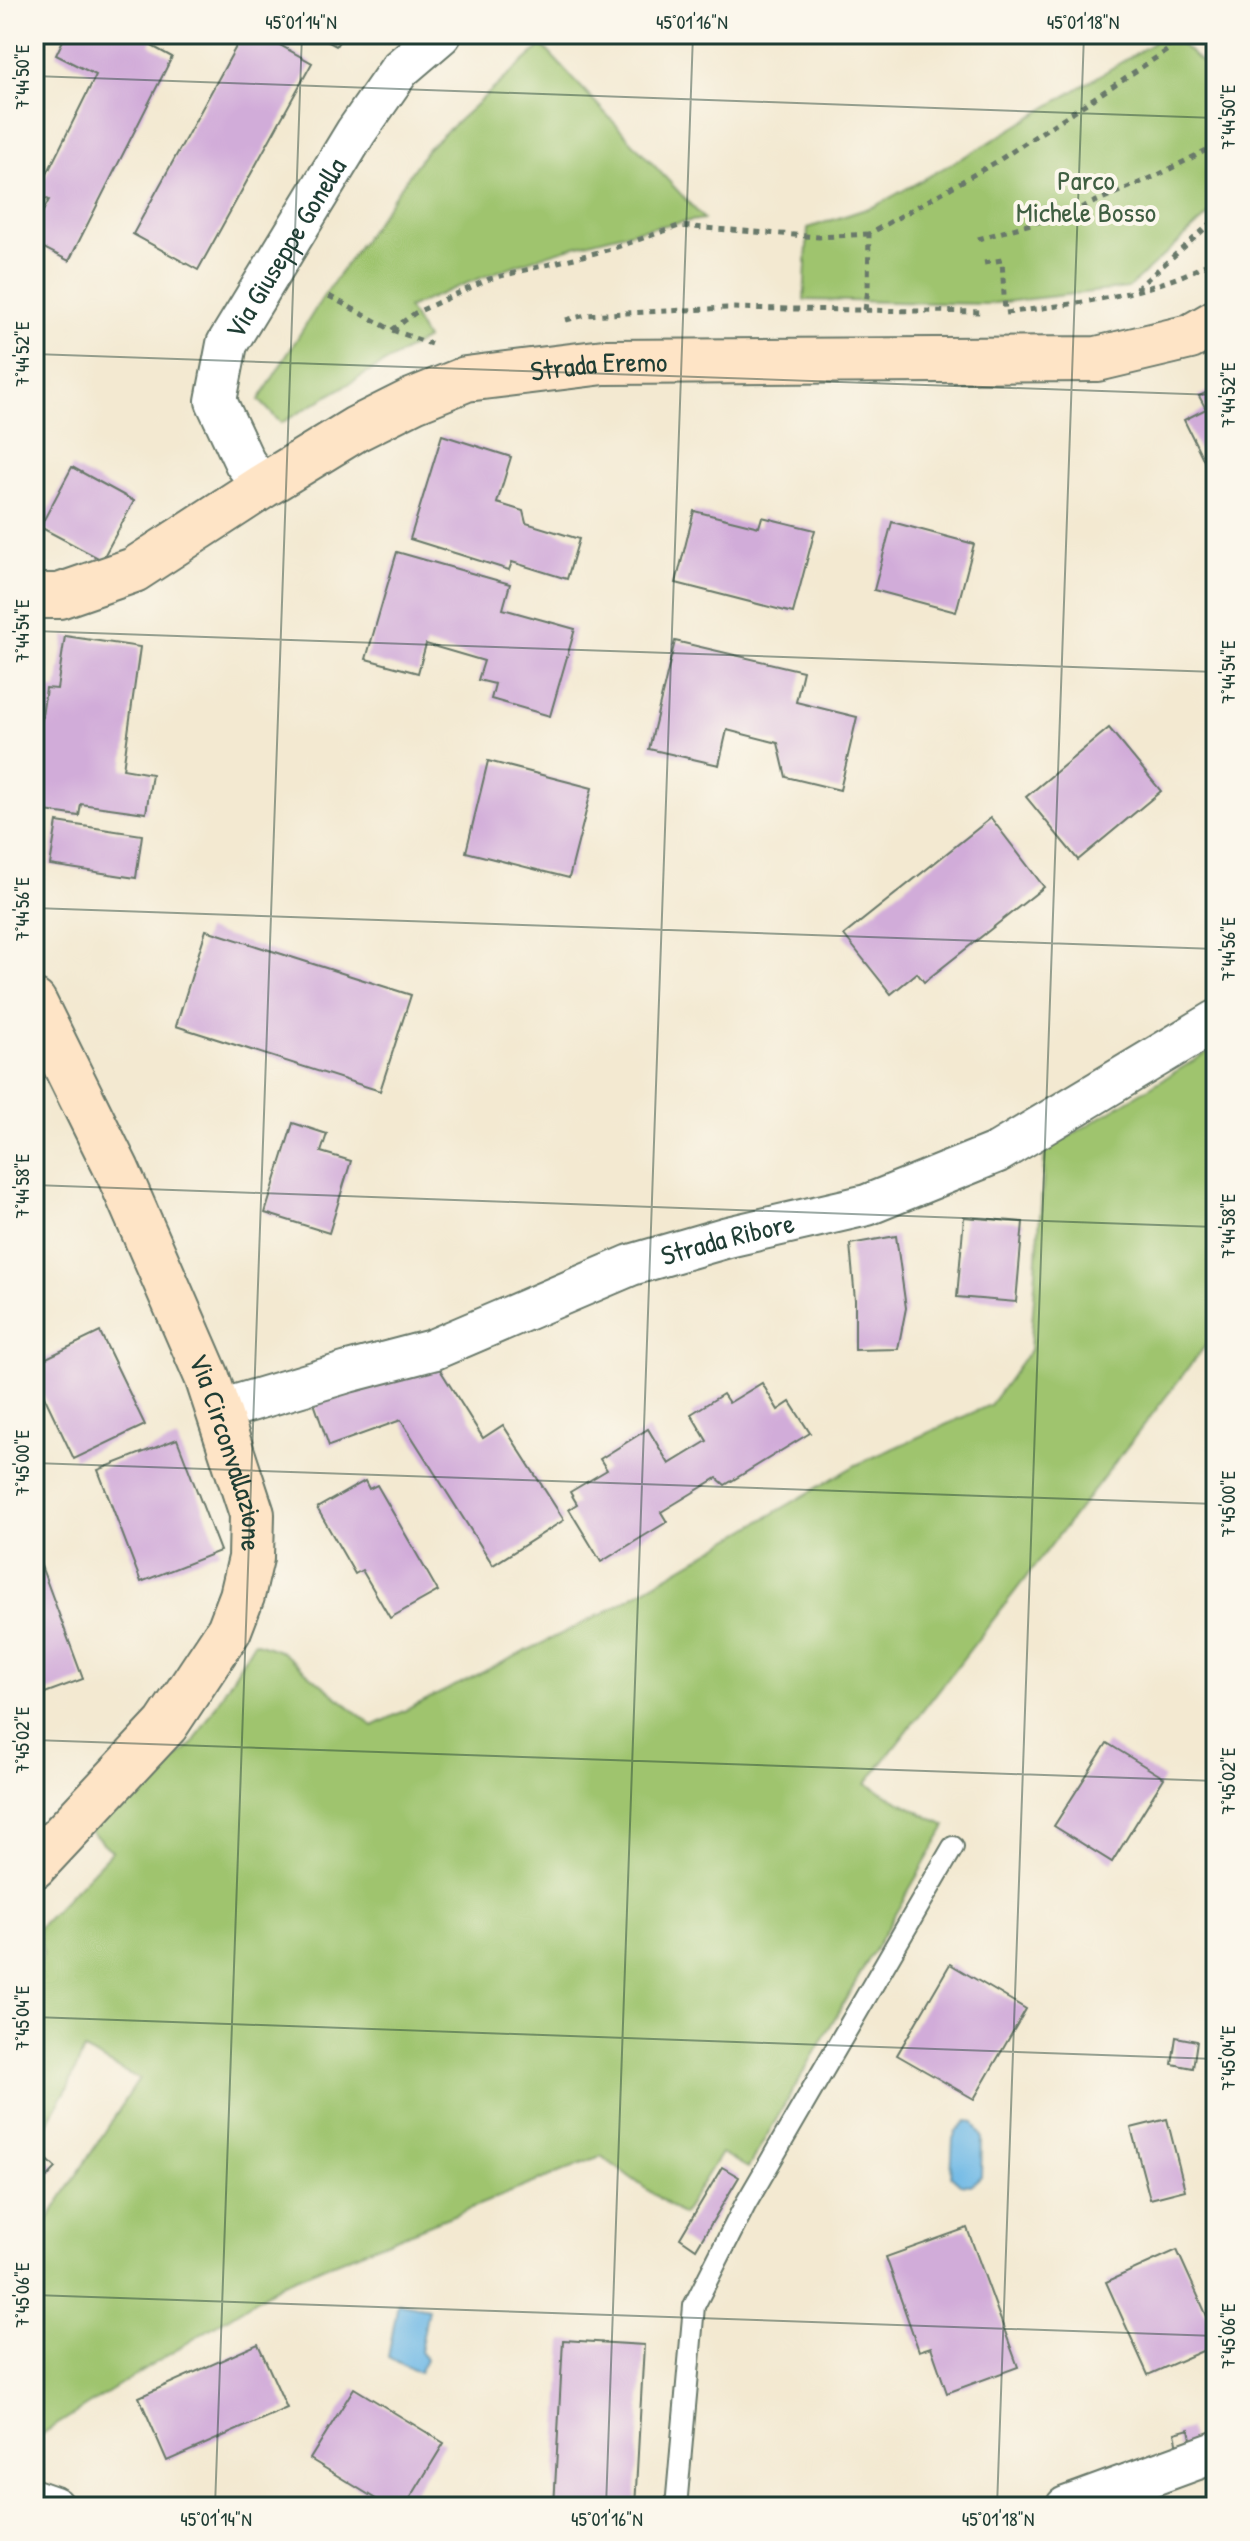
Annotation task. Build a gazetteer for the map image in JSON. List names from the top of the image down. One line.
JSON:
{"streets":{"main road":["Strada Eremo","Via Circonvallazione"],"street":["Via Giuseppe Gonella","Strada Ribore"]},"crossings":[["Via Giuseppe Gonella","Strada Eremo"],["Strada Ribore","Via Circonvallazione"]],"parks":["Parco Michele Bosso"],"coordinates":["45°01'14\"N","45°01'16\"N","45°01'18\"N","7°44'50\"E","7°44'52\"E","7°44'54\"E","7°44'56\"E","7°44'58\"E","7°45'00\"E","7°45'02\"E","7°45'04\"E","7°45'06\"E"]}
